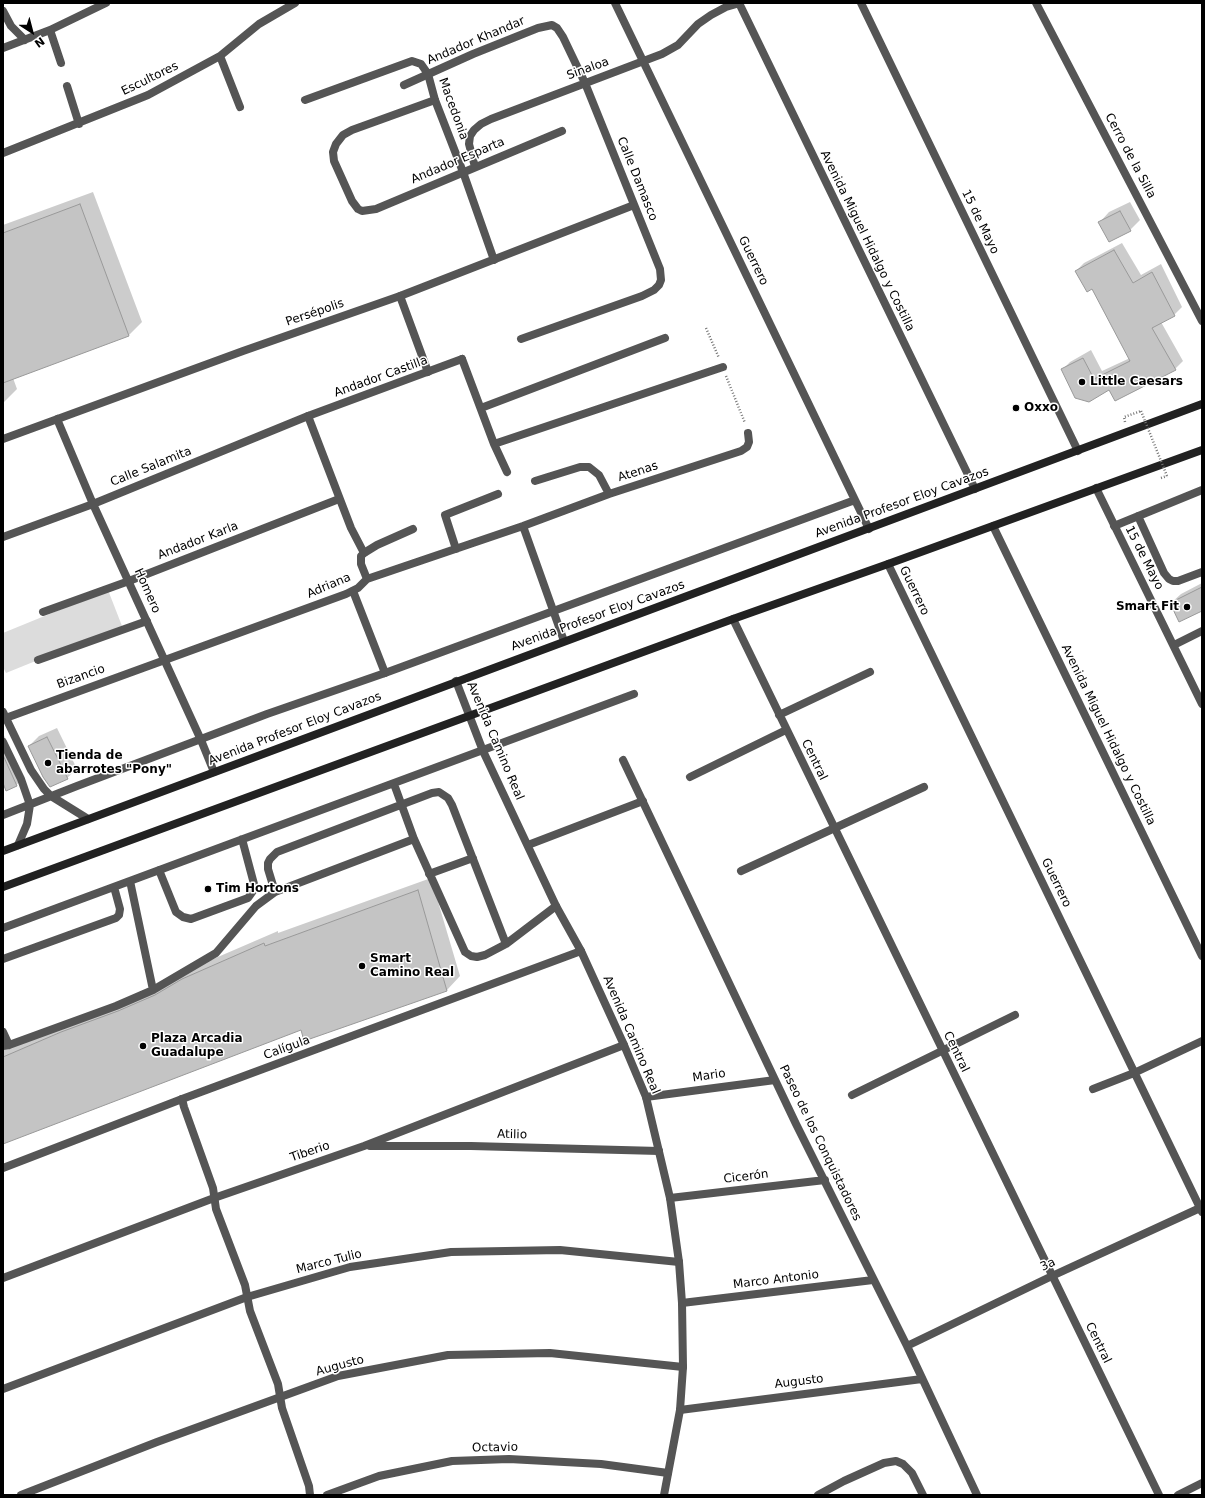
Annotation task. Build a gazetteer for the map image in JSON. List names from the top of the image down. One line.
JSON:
{"streets":{"main road":["Avenida Profesor Eloy Cavazos"],"street":["Andador Khandar","Sinaloa","Escultores","Macedonia","Cerro de la Silla","Andador Esparta","Calle Damasco","15 de Mayo","Avenida Miguel Hidalgo y Costilla","Guerrero","Persépolis","Andador Castilla","Calle Salamita","Atenas","Andador Karla","Adriana","Homero","Bizancio","Avenida Camino Real","Central","Calígula","Mario","Atilio","Paseo de los Conquistadores","Tiberio","Cicerón","Marco Tulio","3a","Marco Antonio","Augusto","Octavio"]},"crossings":[["Andador Khandar","Macedonia"],["Andador Khandar","Calle Damasco"],["Sinaloa","Andador Esparta"],["Sinaloa","Calle Damasco"],["Sinaloa","Avenida Miguel Hidalgo y Costilla"],["Sinaloa","Guerrero"],["Macedonia","Andador Esparta"],["Macedonia","Persépolis"],["Calle Damasco","Persépolis"],["15 de Mayo","Avenida Profesor Eloy Cavazos"],["Avenida Miguel Hidalgo y Costilla","Avenida Profesor Eloy Cavazos"],["Guerrero","Avenida Profesor Eloy Cavazos"],["Guerrero","3a"],["Persépolis","Homero"],["Andador Castilla","Calle Salamita"],["Calle Salamita","Homero"],["Atenas","Adriana"],["Avenida Profesor Eloy Cavazos","Homero"],["Avenida Profesor Eloy Cavazos","Avenida Camino Real"],["Andador Karla","Homero"],["Adriana","Homero"],["Adriana","Bizancio"],["Homero","Bizancio"],["Avenida Camino Real","Calígula"],["Avenida Camino Real","Mario"],["Avenida Camino Real","Atilio"],["Avenida Camino Real","Tiberio"],["Avenida Camino Real","Cicerón"],["Avenida Camino Real","Marco Tulio"],["Avenida Camino Real","Marco Antonio"],["Avenida Camino Real","Augusto"],["Avenida Camino Real","Octavio"],["Central","3a"],["Mario","Paseo de los Conquistadores"],["Atilio","Tiberio"],["Paseo de los Conquistadores","Cicerón"],["Paseo de los Conquistadores","3a"],["Paseo de los Conquistadores","Marco Antonio"],["Paseo de los Conquistadores","Augusto"]],"places":["Little Caesars","Oxxo","Smart Fit","Tienda de abarrotes \"Pony\"","Tim Hortons","Smart Camino Real","Plaza Arcadia Guadalupe"],"north":"bottom right"}
